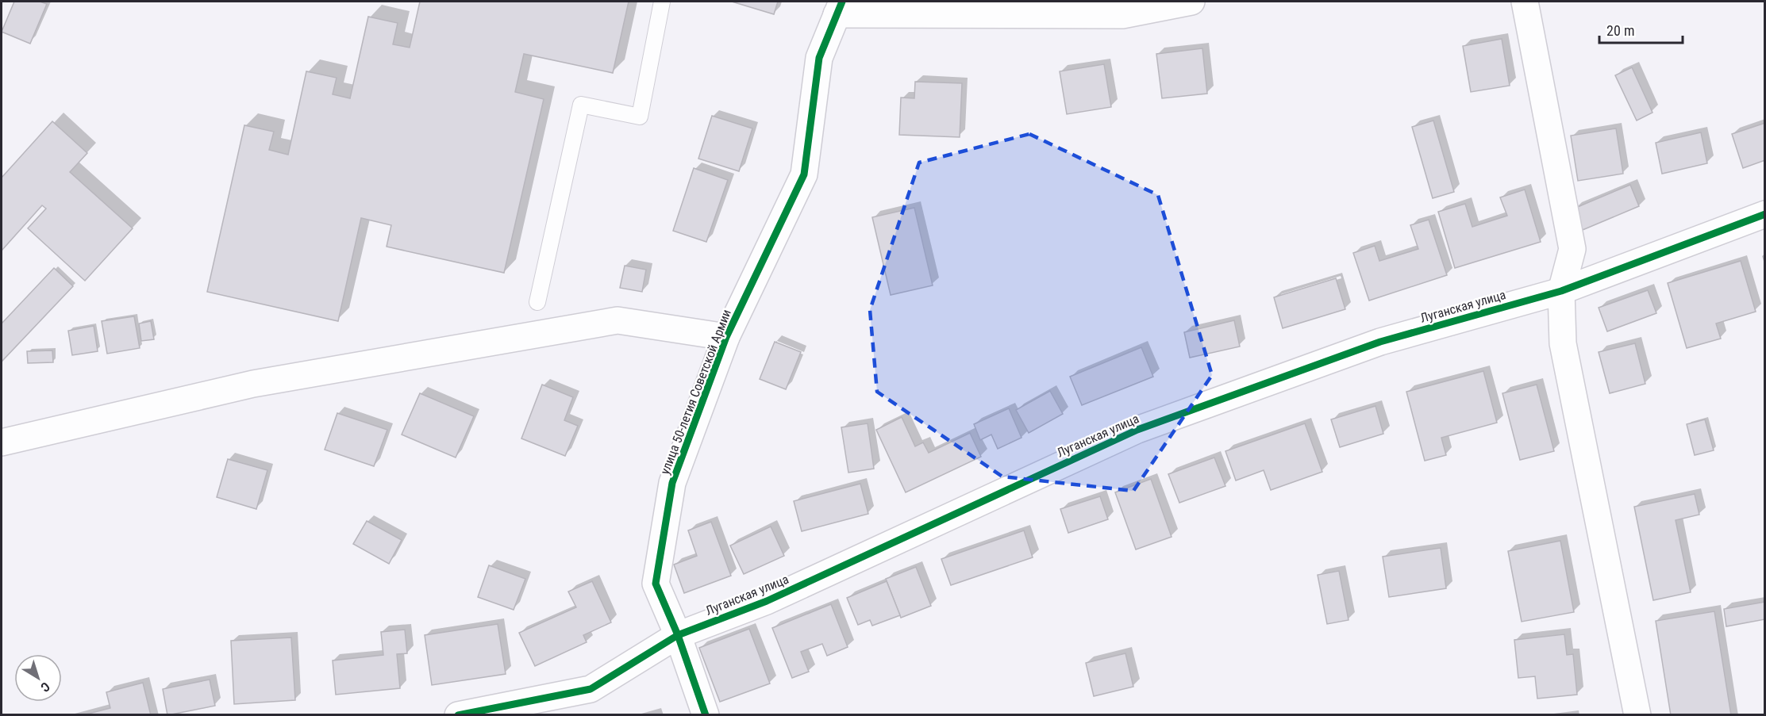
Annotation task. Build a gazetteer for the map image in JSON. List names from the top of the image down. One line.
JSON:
{"streets":{"street":["Луганская улица","улица 50-летия Советской Армии"]},"crossings":[["Луганская улица","улица 50-летия Советской Армии"]],"scale_bar":"20 m","north":"bottom right"}
